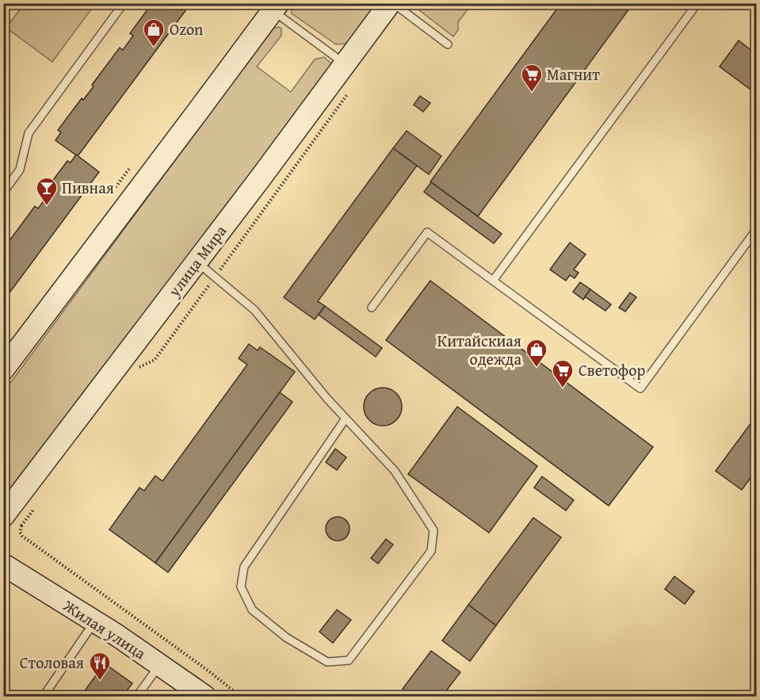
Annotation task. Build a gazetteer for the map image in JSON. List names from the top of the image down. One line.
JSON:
{"streets":{"main road":["улица Мира","Жилая улица"]},"places":{"shop":["Ozon","Китайскиая одежда"],"supermarket":["Магнит","Светофор"],"bar":["Пивная"],"restaurant":["Столовая"]}}
